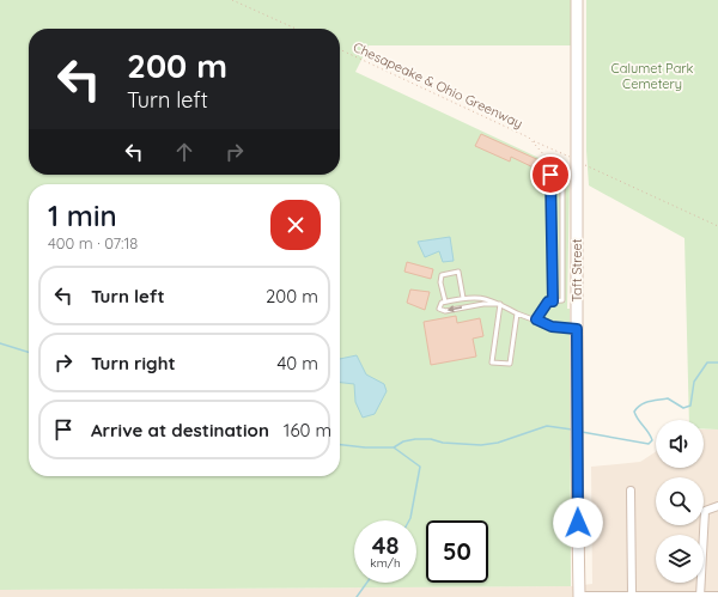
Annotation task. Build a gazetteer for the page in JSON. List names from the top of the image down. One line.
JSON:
{"streets":{"main road":["Taft Street"],"path":["Chesapeake & Ohio Greenway"]},"crossings":[["Chesapeake & Ohio Greenway","Taft Street"]],"parks":["Calumet Park Cemetery"],"page":{"turn":["200 m","Turn left"],"heading":["1 min","400 m · 07:18"],"list":[{"name":"Turn left","value":"200 m"},{"name":"Turn right","value":"40 m"},{"name":"Arrive at destination","value":"160 m"}],"speed":"48 km/h","limit":"50"}}
